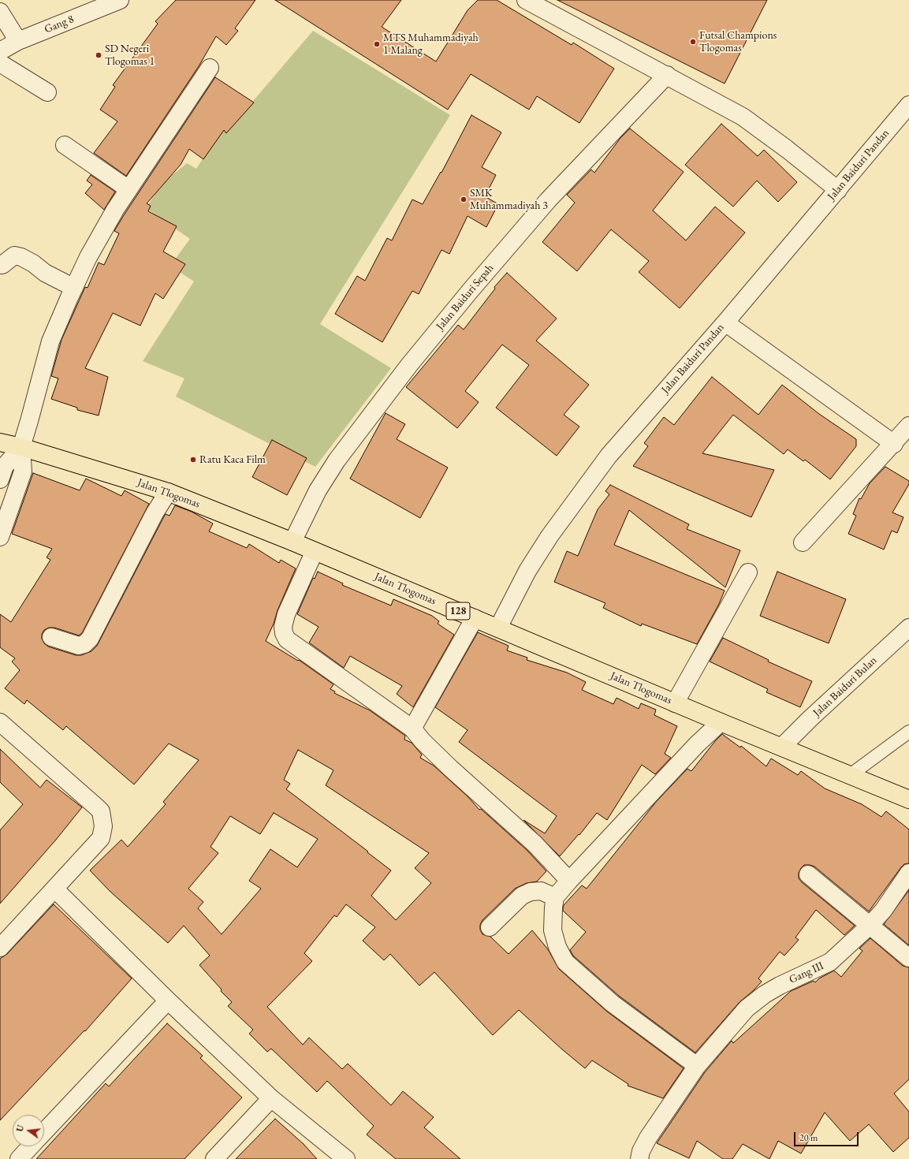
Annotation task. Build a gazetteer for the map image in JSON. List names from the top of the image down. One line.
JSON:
{"streets":{"main road":["Jalan Tlogomas","128"],"street":["Gang 8","Jalan Baiduri Pandan","Jalan Baiduri Sepah","Jalan Baiduri Bulan","Gang III"]},"crossings":[["Jalan Baiduri Pandan","Jalan Tlogomas"],["Jalan Baiduri Sepah","Jalan Tlogomas"],["Jalan Tlogomas","Jalan Baiduri Bulan"]],"places":["Futsal Champions Tlogomas","MTS Muhammadiyah 1 Malang","SD Negeri Tlogomas 1","SMK Muhammadiyah 3","Ratu Kaca Film"],"scale_bar":"20 m","north":"left"}
